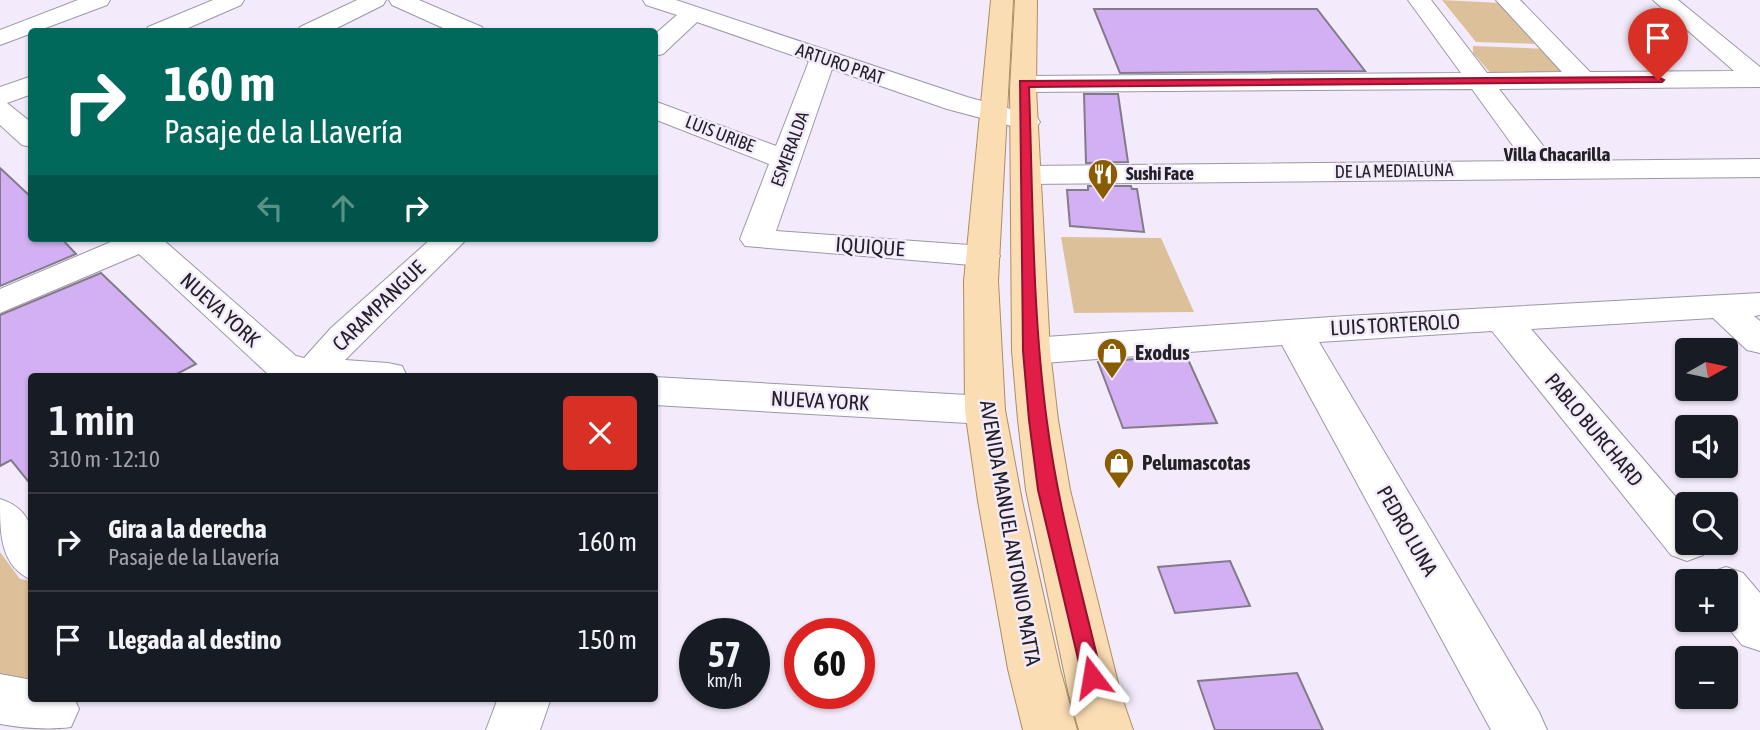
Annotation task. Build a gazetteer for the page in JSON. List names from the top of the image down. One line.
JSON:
{"streets":{"main road":["AVENIDA MANUEL ANTONIO MATTA"],"street":["ARTURO PRAT","LUIS URIBE","ESMERALDA","DE LA MEDIALUNA","IQUIQUE","CARAMPANGUE","NUEVA YORK","LUIS TORTEROLO","PABLO BURCHARD","PEDRO LUNA"]},"crossings":[["ARTURO PRAT","ESMERALDA"],["ARTURO PRAT","AVENIDA MANUEL ANTONIO MATTA"],["LUIS URIBE","ESMERALDA"],["ESMERALDA","IQUIQUE"],["DE LA MEDIALUNA","AVENIDA MANUEL ANTONIO MATTA"],["IQUIQUE","AVENIDA MANUEL ANTONIO MATTA"],["NUEVA YORK","AVENIDA MANUEL ANTONIO MATTA"],["LUIS TORTEROLO","PABLO BURCHARD"],["LUIS TORTEROLO","PEDRO LUNA"],["LUIS TORTEROLO","AVENIDA MANUEL ANTONIO MATTA"]],"districts":["Villa Chacarilla"],"places":{"restaurant":["Sushi Face"],"shop":["Exodus","Pelumascotas"]},"north":"right","page":{"turn":["160 m","Pasaje de la Llavería"],"map_buttons":["+","−"],"heading":["1 min","310 m · 12:10"],"list":[{"name":"Gira a la derecha","note":"Pasaje de la Llavería","value":"160 m"},{"name":"Llegada al destino","value":"150 m"}],"speed":"57 km/h","limit":"60"}}
